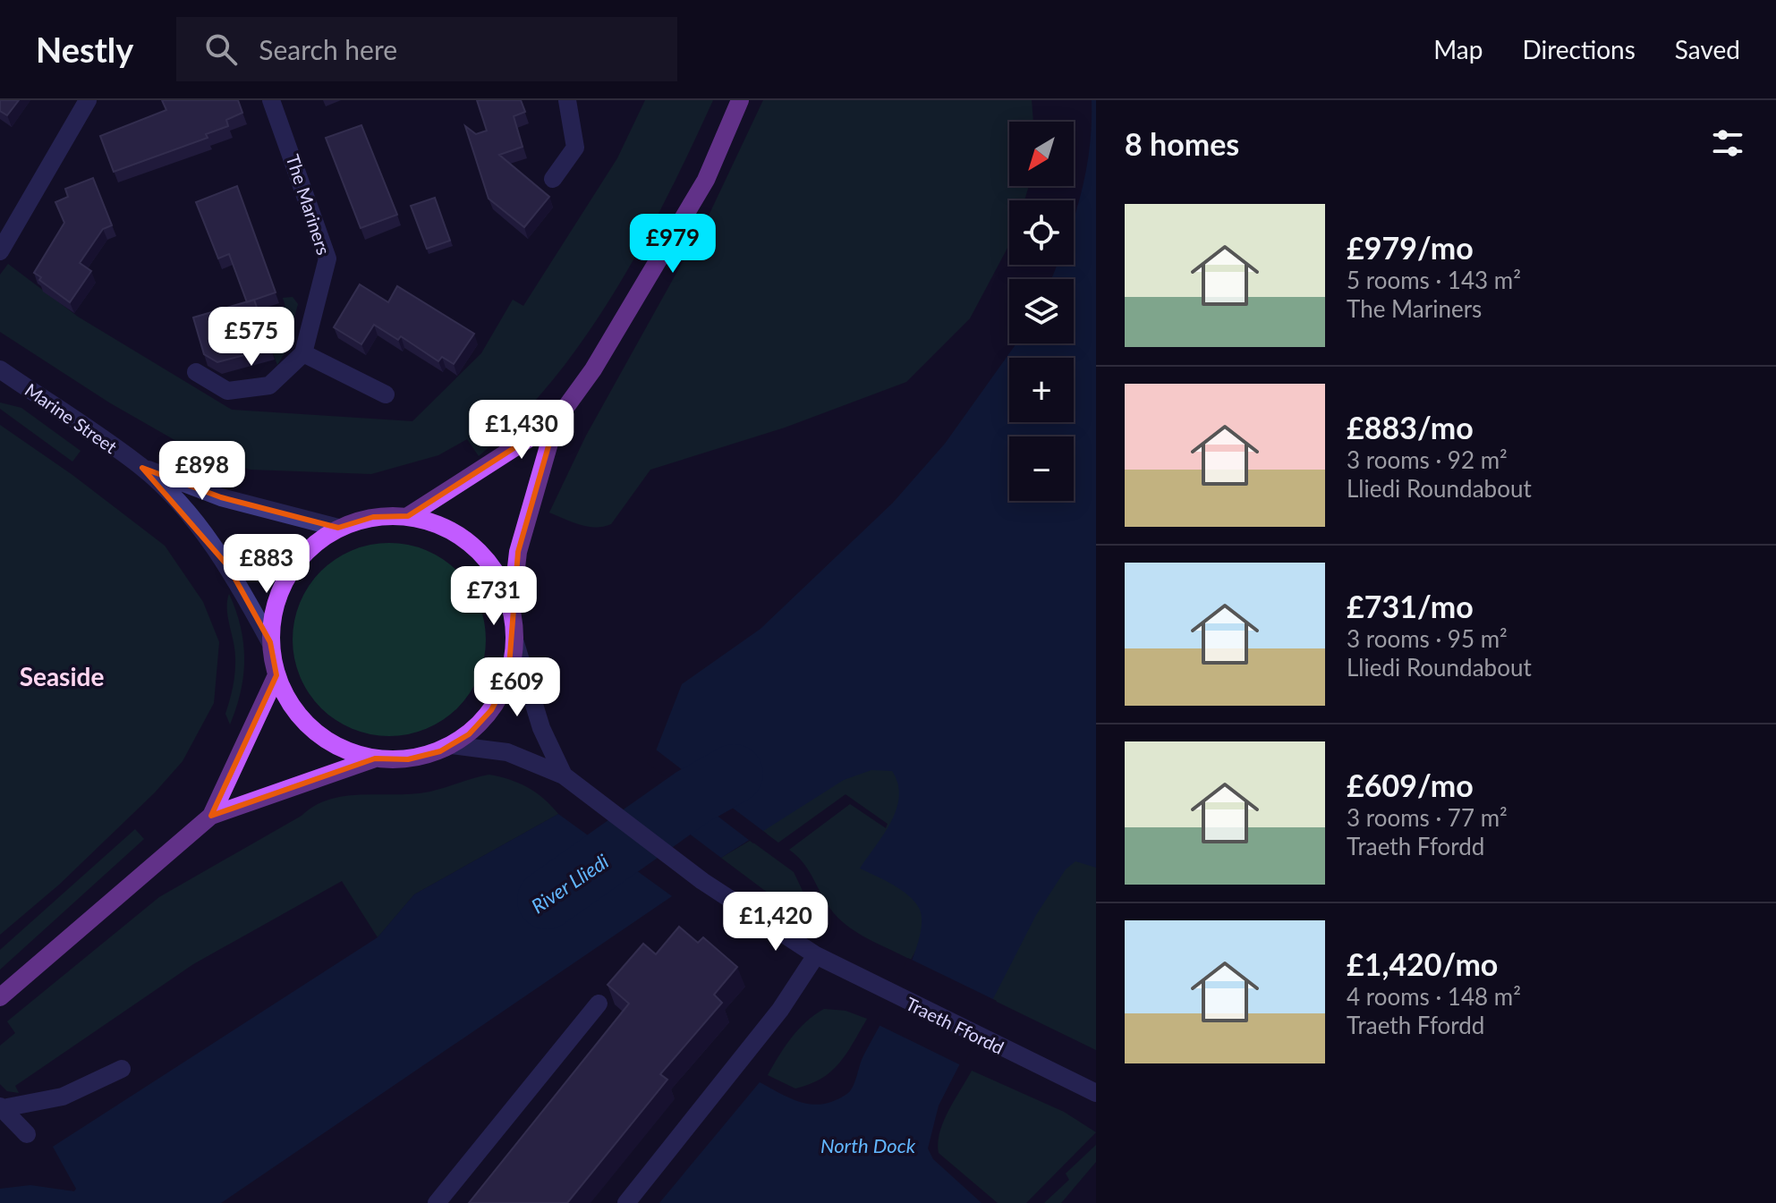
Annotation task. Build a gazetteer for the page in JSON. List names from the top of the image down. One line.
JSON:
{"streets":{"street":["The Mariners","Marine Street","Traeth Ffordd"]},"crossings":[["Marine Street","Traeth Ffordd"]],"districts":["Seaside"],"water":["River Lliedi","North Dock"],"north":"bottom left","page":{"header":"Nestly","search":"Search here","nav":["Map","Directions","Saved"],"heading":"8 homes","map_buttons":["+","−"],"list":[{"name":"£979/mo","note":"5 rooms · 143 m² · The Mariners"},{"name":"£883/mo","note":"3 rooms · 92 m² · Lliedi Roundabout"},{"name":"£731/mo","note":"3 rooms · 95 m² · Lliedi Roundabout"},{"name":"£609/mo","note":"3 rooms · 77 m² · Traeth Ffordd"},{"name":"£1,420/mo","note":"4 rooms · 148 m² · Traeth Ffordd"}],"price":["£979","£575","£1,430","£898","£883","£731","£609","£1,420"]}}
